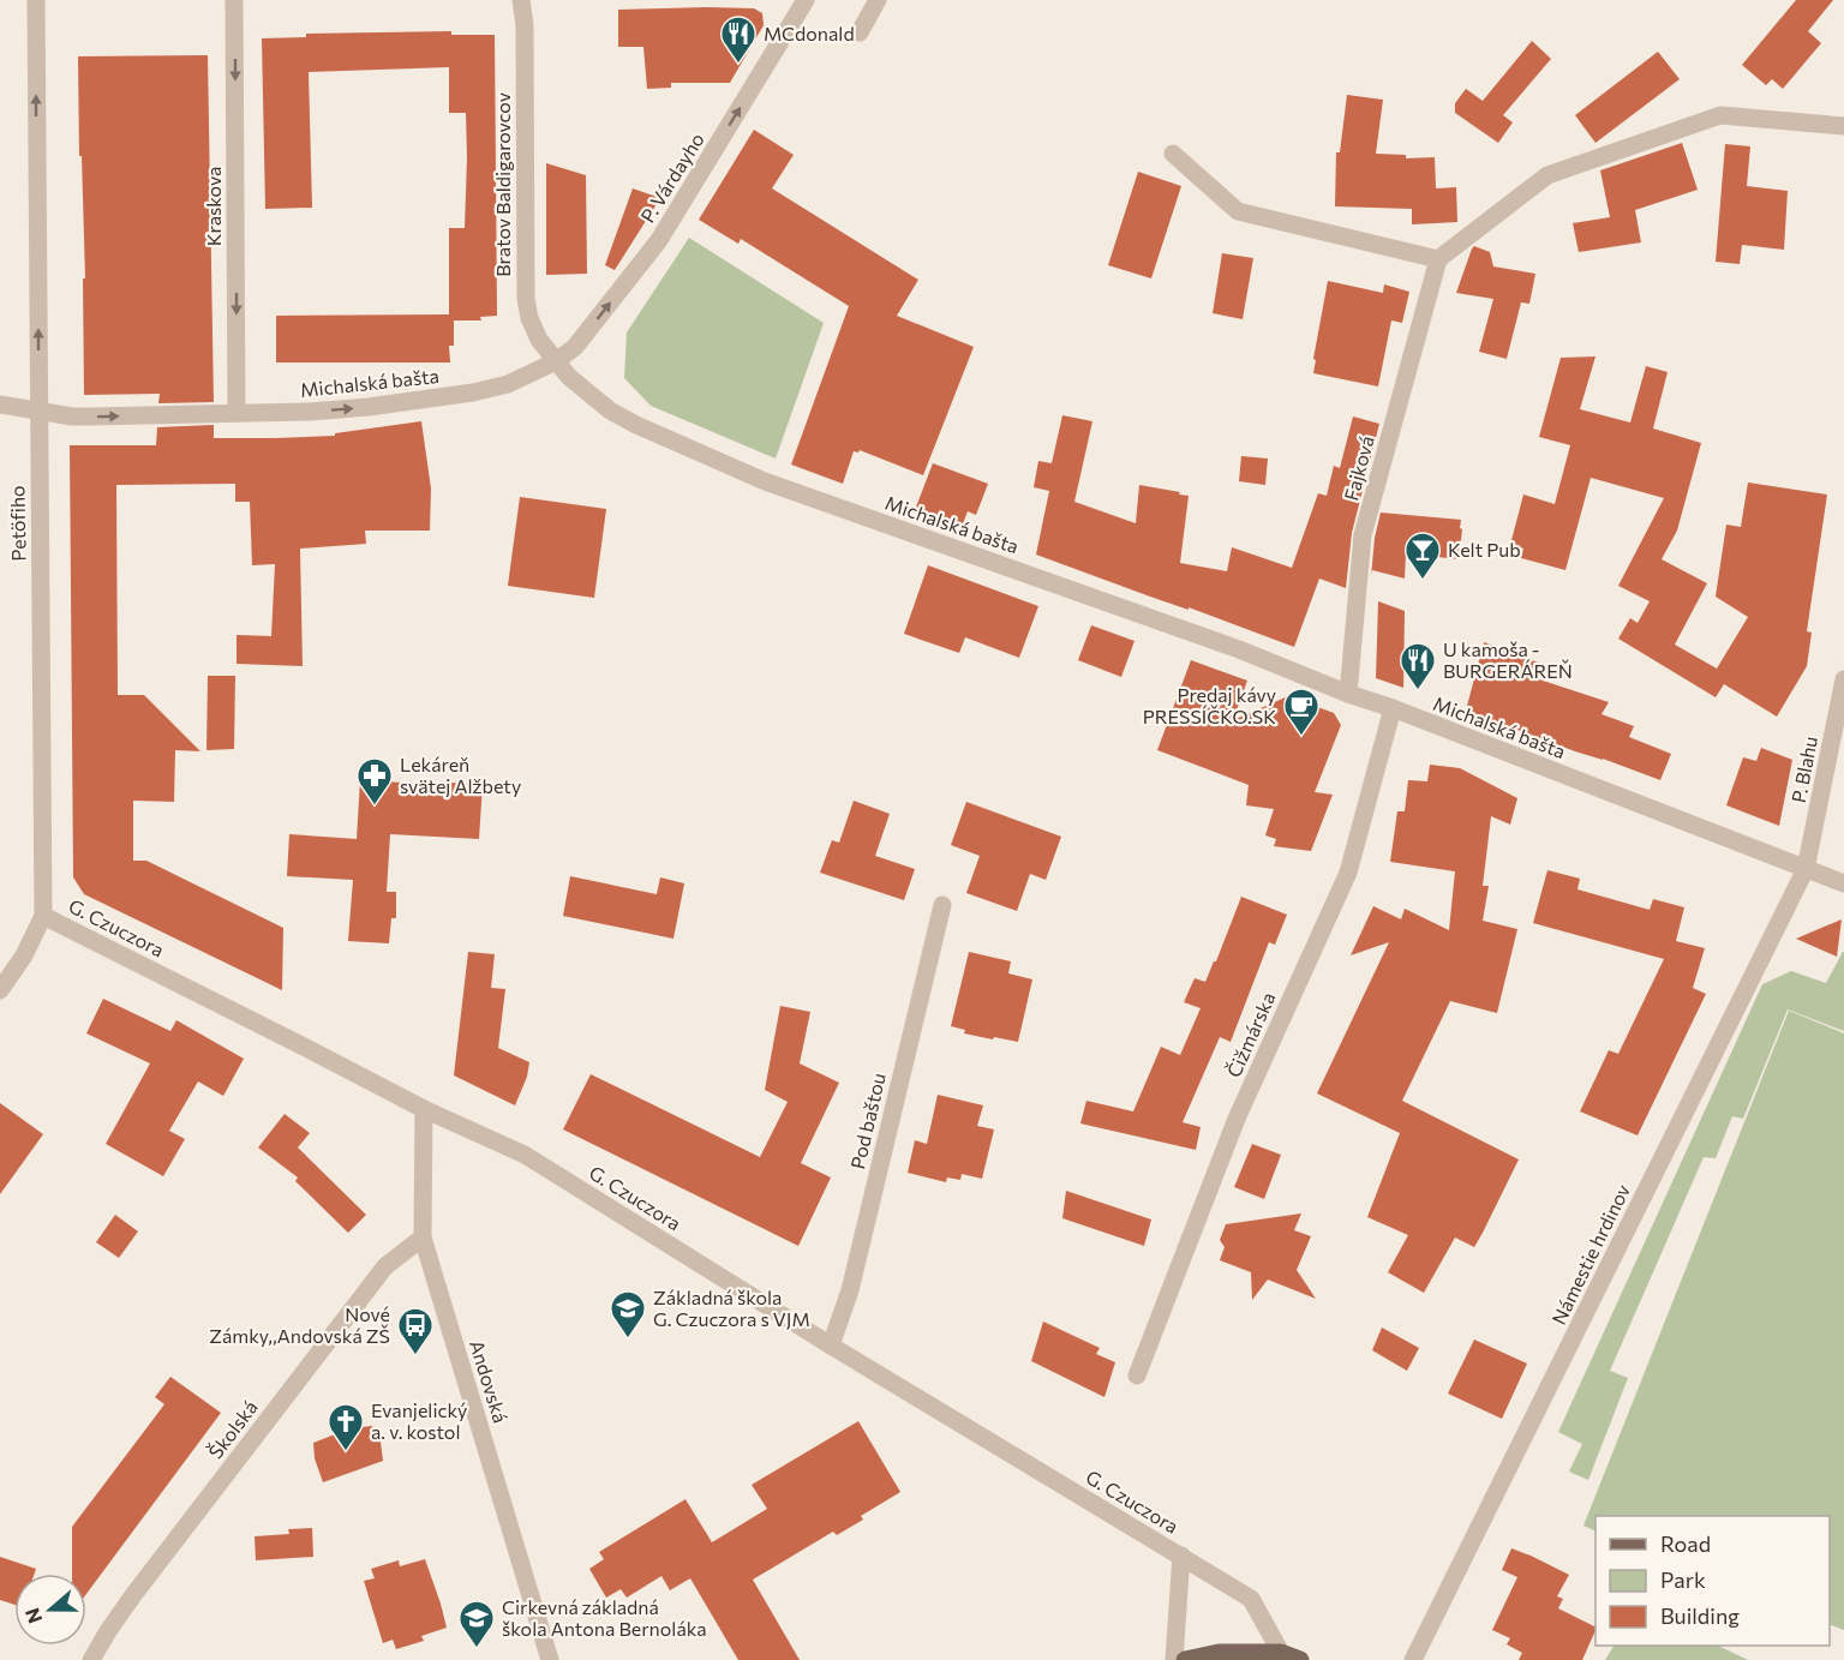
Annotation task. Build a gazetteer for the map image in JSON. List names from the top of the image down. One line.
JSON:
{"streets":{"street":["P. Várdayho","Bratov Baldigarovcov","Kraskova","Michalská bašta","Fajková","Petöfiho","P. Blahu","G. Czuczora","Čižmárska","Pod baštou","Námestie hrdinov","Andovská","Školská"]},"crossings":[["P. Várdayho","Bratov Baldigarovcov"],["P. Várdayho","Michalská bašta"],["Bratov Baldigarovcov","Michalská bašta"],["Kraskova","Michalská bašta"],["Michalská bašta","Fajková"],["Michalská bašta","Petöfiho"],["Michalská bašta","P. Blahu"],["Michalská bašta","Čižmárska"],["Michalská bašta","Námestie hrdinov"],["Petöfiho","G. Czuczora"],["P. Blahu","Námestie hrdinov"],["G. Czuczora","Pod baštou"],["G. Czuczora","Andovská"],["Andovská","Školská"]],"one_way":["P. Várdayho","Kraskova","Petöfiho"],"places":{"restaurant":["MCdonald","U kamoša - BURGERÁREŇ"],"bar":["Kelt Pub"],"cafe":["Predaj kávy PRESSÍČKO.SK"],"pharmacy":["Lekáreň svätej Alžbety"],"school or university":["Základná škola G. Czuczora s VJM","Cirkevná základná škola Antona Bernoláka"],"bus stop":["Nové Zámky,,Andovská ZŠ"],"church":["Evanjelický a. v. kostol"]},"legend":["Road","Park","Building"],"north":"left"}
